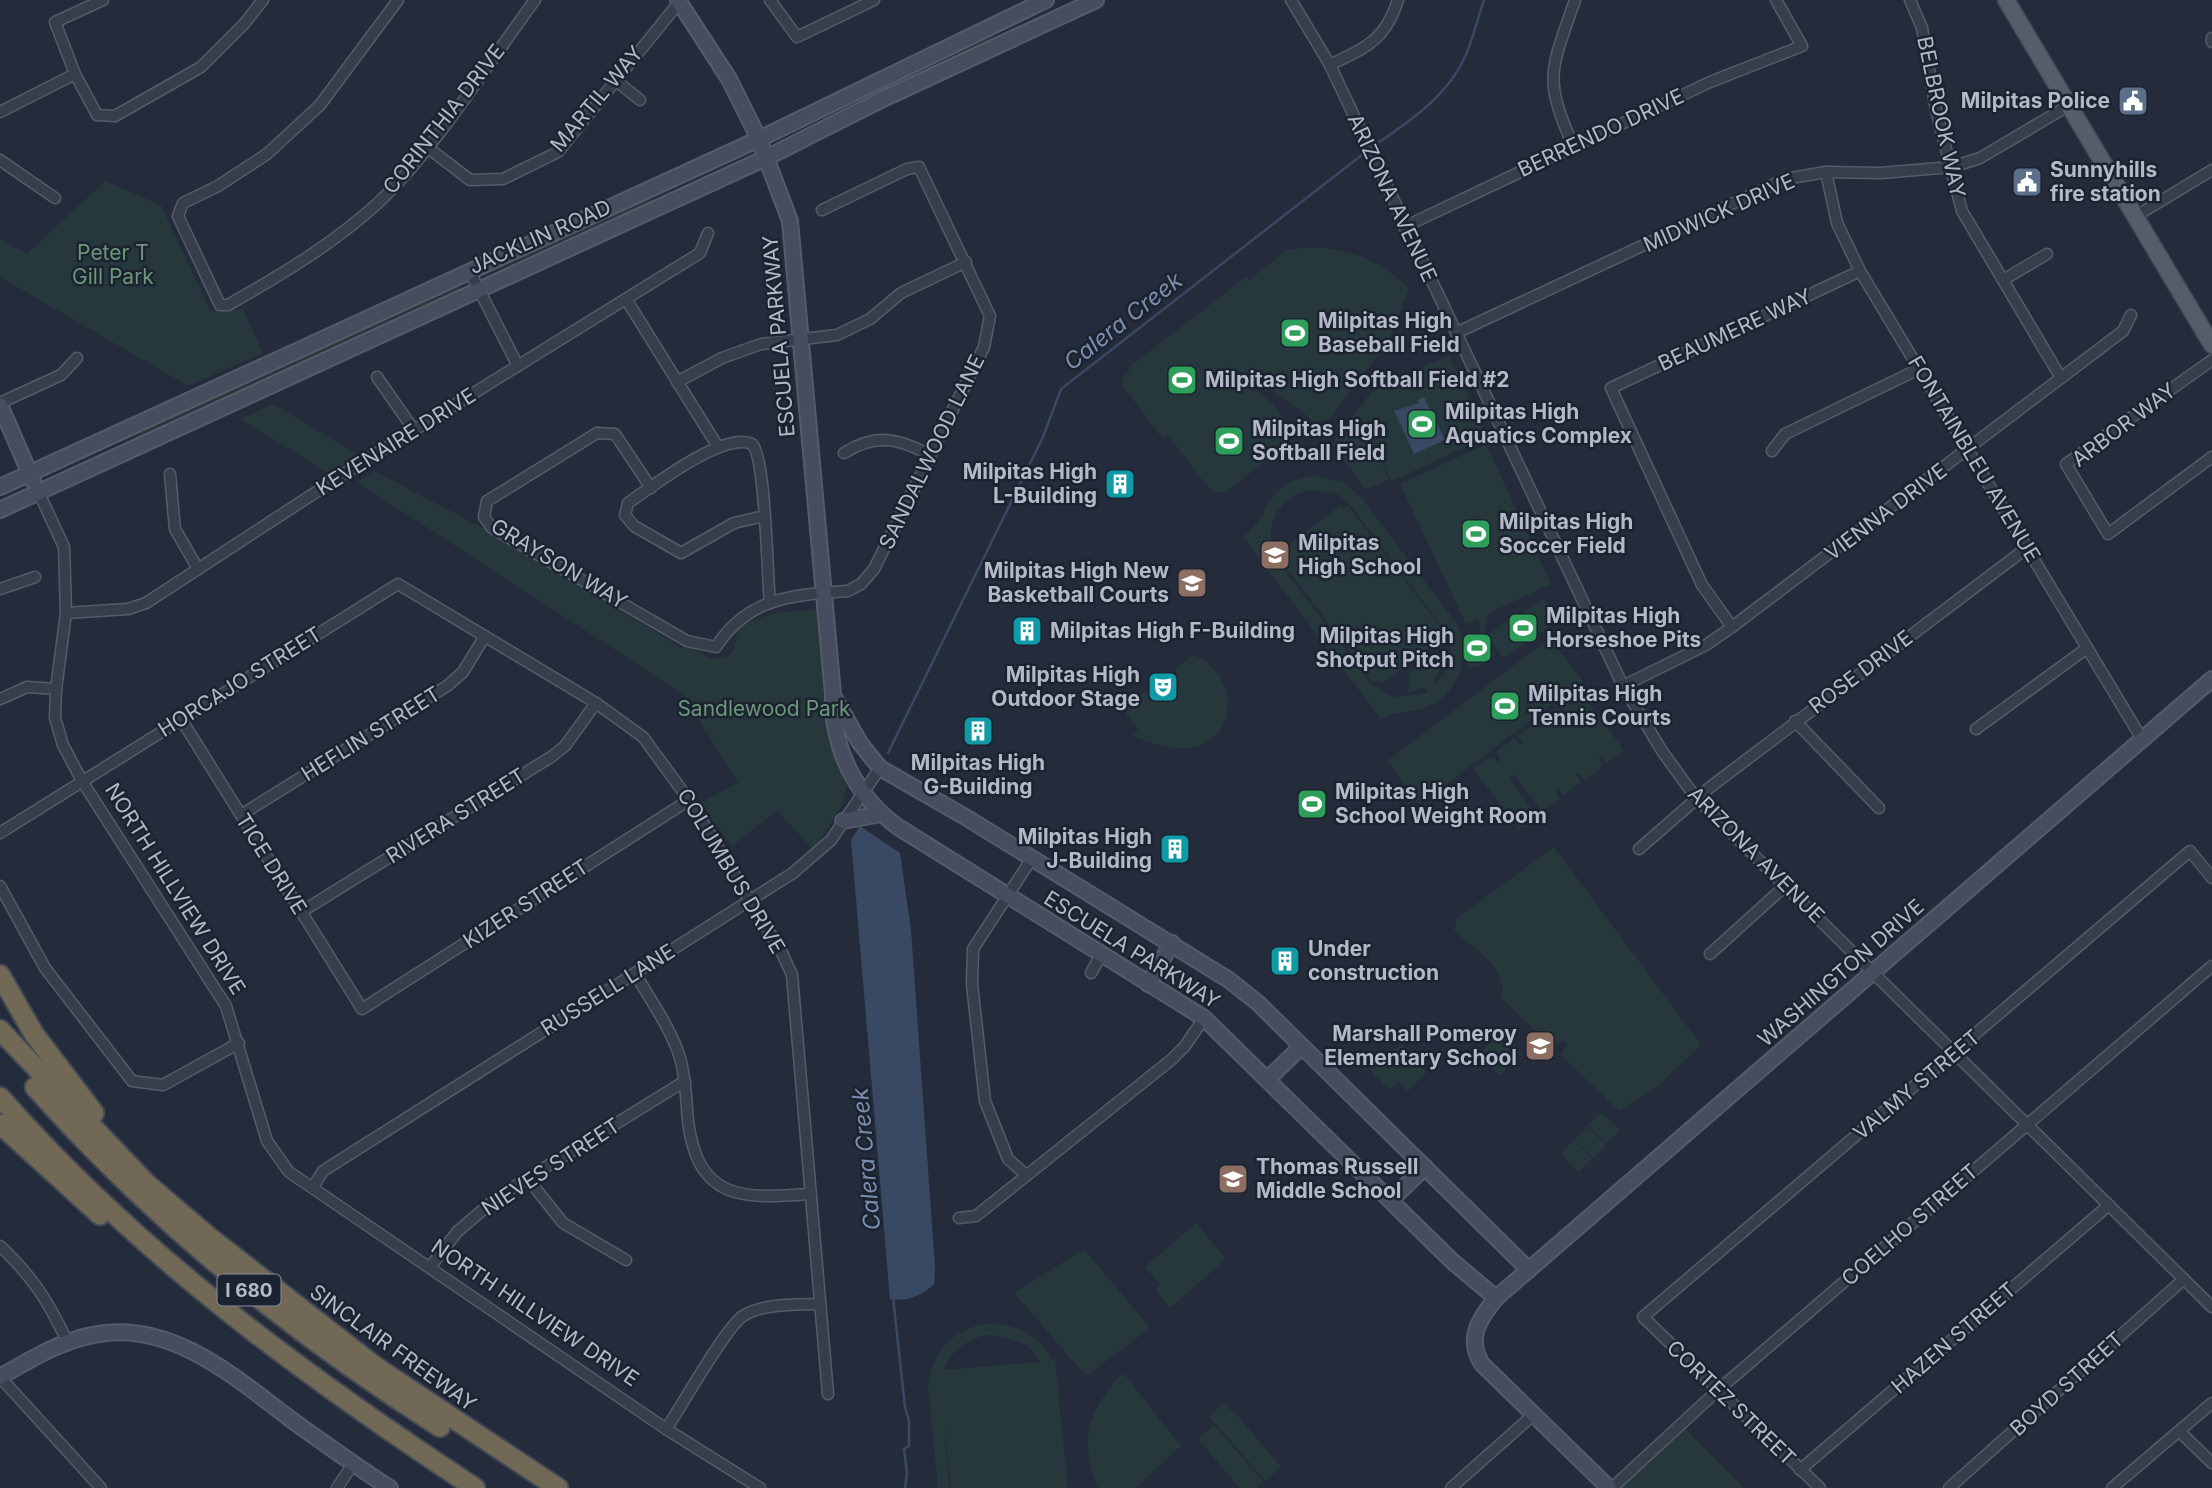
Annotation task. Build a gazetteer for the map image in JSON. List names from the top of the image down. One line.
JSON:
{"streets":{"highway":["I 680","SINCLAIR FREEWAY"],"street":["MARTIL WAY","BELBROOK WAY","CORINTHIA DRIVE","BERRENDO DRIVE","ARIZONA AVENUE","MIDWICK DRIVE","JACKLIN ROAD","BEAUMERE WAY","ESCUELA PARKWAY","ARBOR WAY","KEVENAIRE DRIVE","SANDALWOOD LANE","FONTAINBLEU AVENUE","VIENNA DRIVE","GRAYSON WAY","ROSE DRIVE","HORCAJO STREET","HEFLIN STREET","RIVERA STREET","TICE DRIVE","COLUMBUS DRIVE","NORTH HILLVIEW DRIVE","KIZER STREET","WASHINGTON DRIVE","RUSSELL LANE","VALMY STREET","NIEVES STREET","COELHO STREET","HAZEN STREET","BOYD STREET","CORTEZ STREET"]},"crossings":[["MARTIL WAY","CORINTHIA DRIVE"],["MARTIL WAY","ESCUELA PARKWAY"],["BELBROOK WAY","MIDWICK DRIVE"],["BELBROOK WAY","VIENNA DRIVE"],["BERRENDO DRIVE","ARIZONA AVENUE"],["ARIZONA AVENUE","MIDWICK DRIVE"],["ARIZONA AVENUE","VIENNA DRIVE"],["ARIZONA AVENUE","ROSE DRIVE"],["ARIZONA AVENUE","WASHINGTON DRIVE"],["ARIZONA AVENUE","VALMY STREET"],["ARIZONA AVENUE","COELHO STREET"],["ARIZONA AVENUE","HAZEN STREET"],["ARIZONA AVENUE","BOYD STREET"],["MIDWICK DRIVE","FONTAINBLEU AVENUE"],["JACKLIN ROAD","ESCUELA PARKWAY"],["JACKLIN ROAD","NORTH HILLVIEW DRIVE"],["BEAUMERE WAY","FONTAINBLEU AVENUE"],["BEAUMERE WAY","VIENNA DRIVE"],["ESCUELA PARKWAY","SANDALWOOD LANE"],["ESCUELA PARKWAY","WASHINGTON DRIVE"],["ESCUELA PARKWAY","RUSSELL LANE"],["KEVENAIRE DRIVE","NORTH HILLVIEW DRIVE"],["SANDALWOOD LANE","GRAYSON WAY"],["FONTAINBLEU AVENUE","VIENNA DRIVE"],["FONTAINBLEU AVENUE","ROSE DRIVE"],["FONTAINBLEU AVENUE","WASHINGTON DRIVE"],["HORCAJO STREET","TICE DRIVE"],["HORCAJO STREET","COLUMBUS DRIVE"],["HORCAJO STREET","NORTH HILLVIEW DRIVE"],["HEFLIN STREET","TICE DRIVE"],["HEFLIN STREET","COLUMBUS DRIVE"],["RIVERA STREET","TICE DRIVE"],["RIVERA STREET","COLUMBUS DRIVE"],["TICE DRIVE","KIZER STREET"],["COLUMBUS DRIVE","KIZER STREET"],["COLUMBUS DRIVE","RUSSELL LANE"],["NORTH HILLVIEW DRIVE","RUSSELL LANE"],["NORTH HILLVIEW DRIVE","NIEVES STREET"],["WASHINGTON DRIVE","COELHO STREET"],["VALMY STREET","CORTEZ STREET"],["COELHO STREET","CORTEZ STREET"],["HAZEN STREET","CORTEZ STREET"]],"water":["Calera Creek"],"parks":["Peter T Gill Park","Sandlewood Park"],"places":{"public building":["Milpitas Police","Sunnyhills fire station"],"sports":["Milpitas High Baseball Field","Milpitas High Softball Field #2","Milpitas High Aquatics Complex","Milpitas High Softball Field","Milpitas High Soccer Field","Milpitas High Horseshoe Pits","Milpitas High Shotput Pitch","Milpitas High Tennis Courts","Milpitas High School Weight Room"],"building":["Milpitas High L-Building","Milpitas High F-Building","Milpitas High G-Building","Milpitas High J-Building","Under construction"],"school or university":["Milpitas High School","Milpitas High New Basketball Courts","Marshall Pomeroy Elementary School","Thomas Russell Middle School"],"theatre":["Milpitas High Outdoor Stage"]}}
